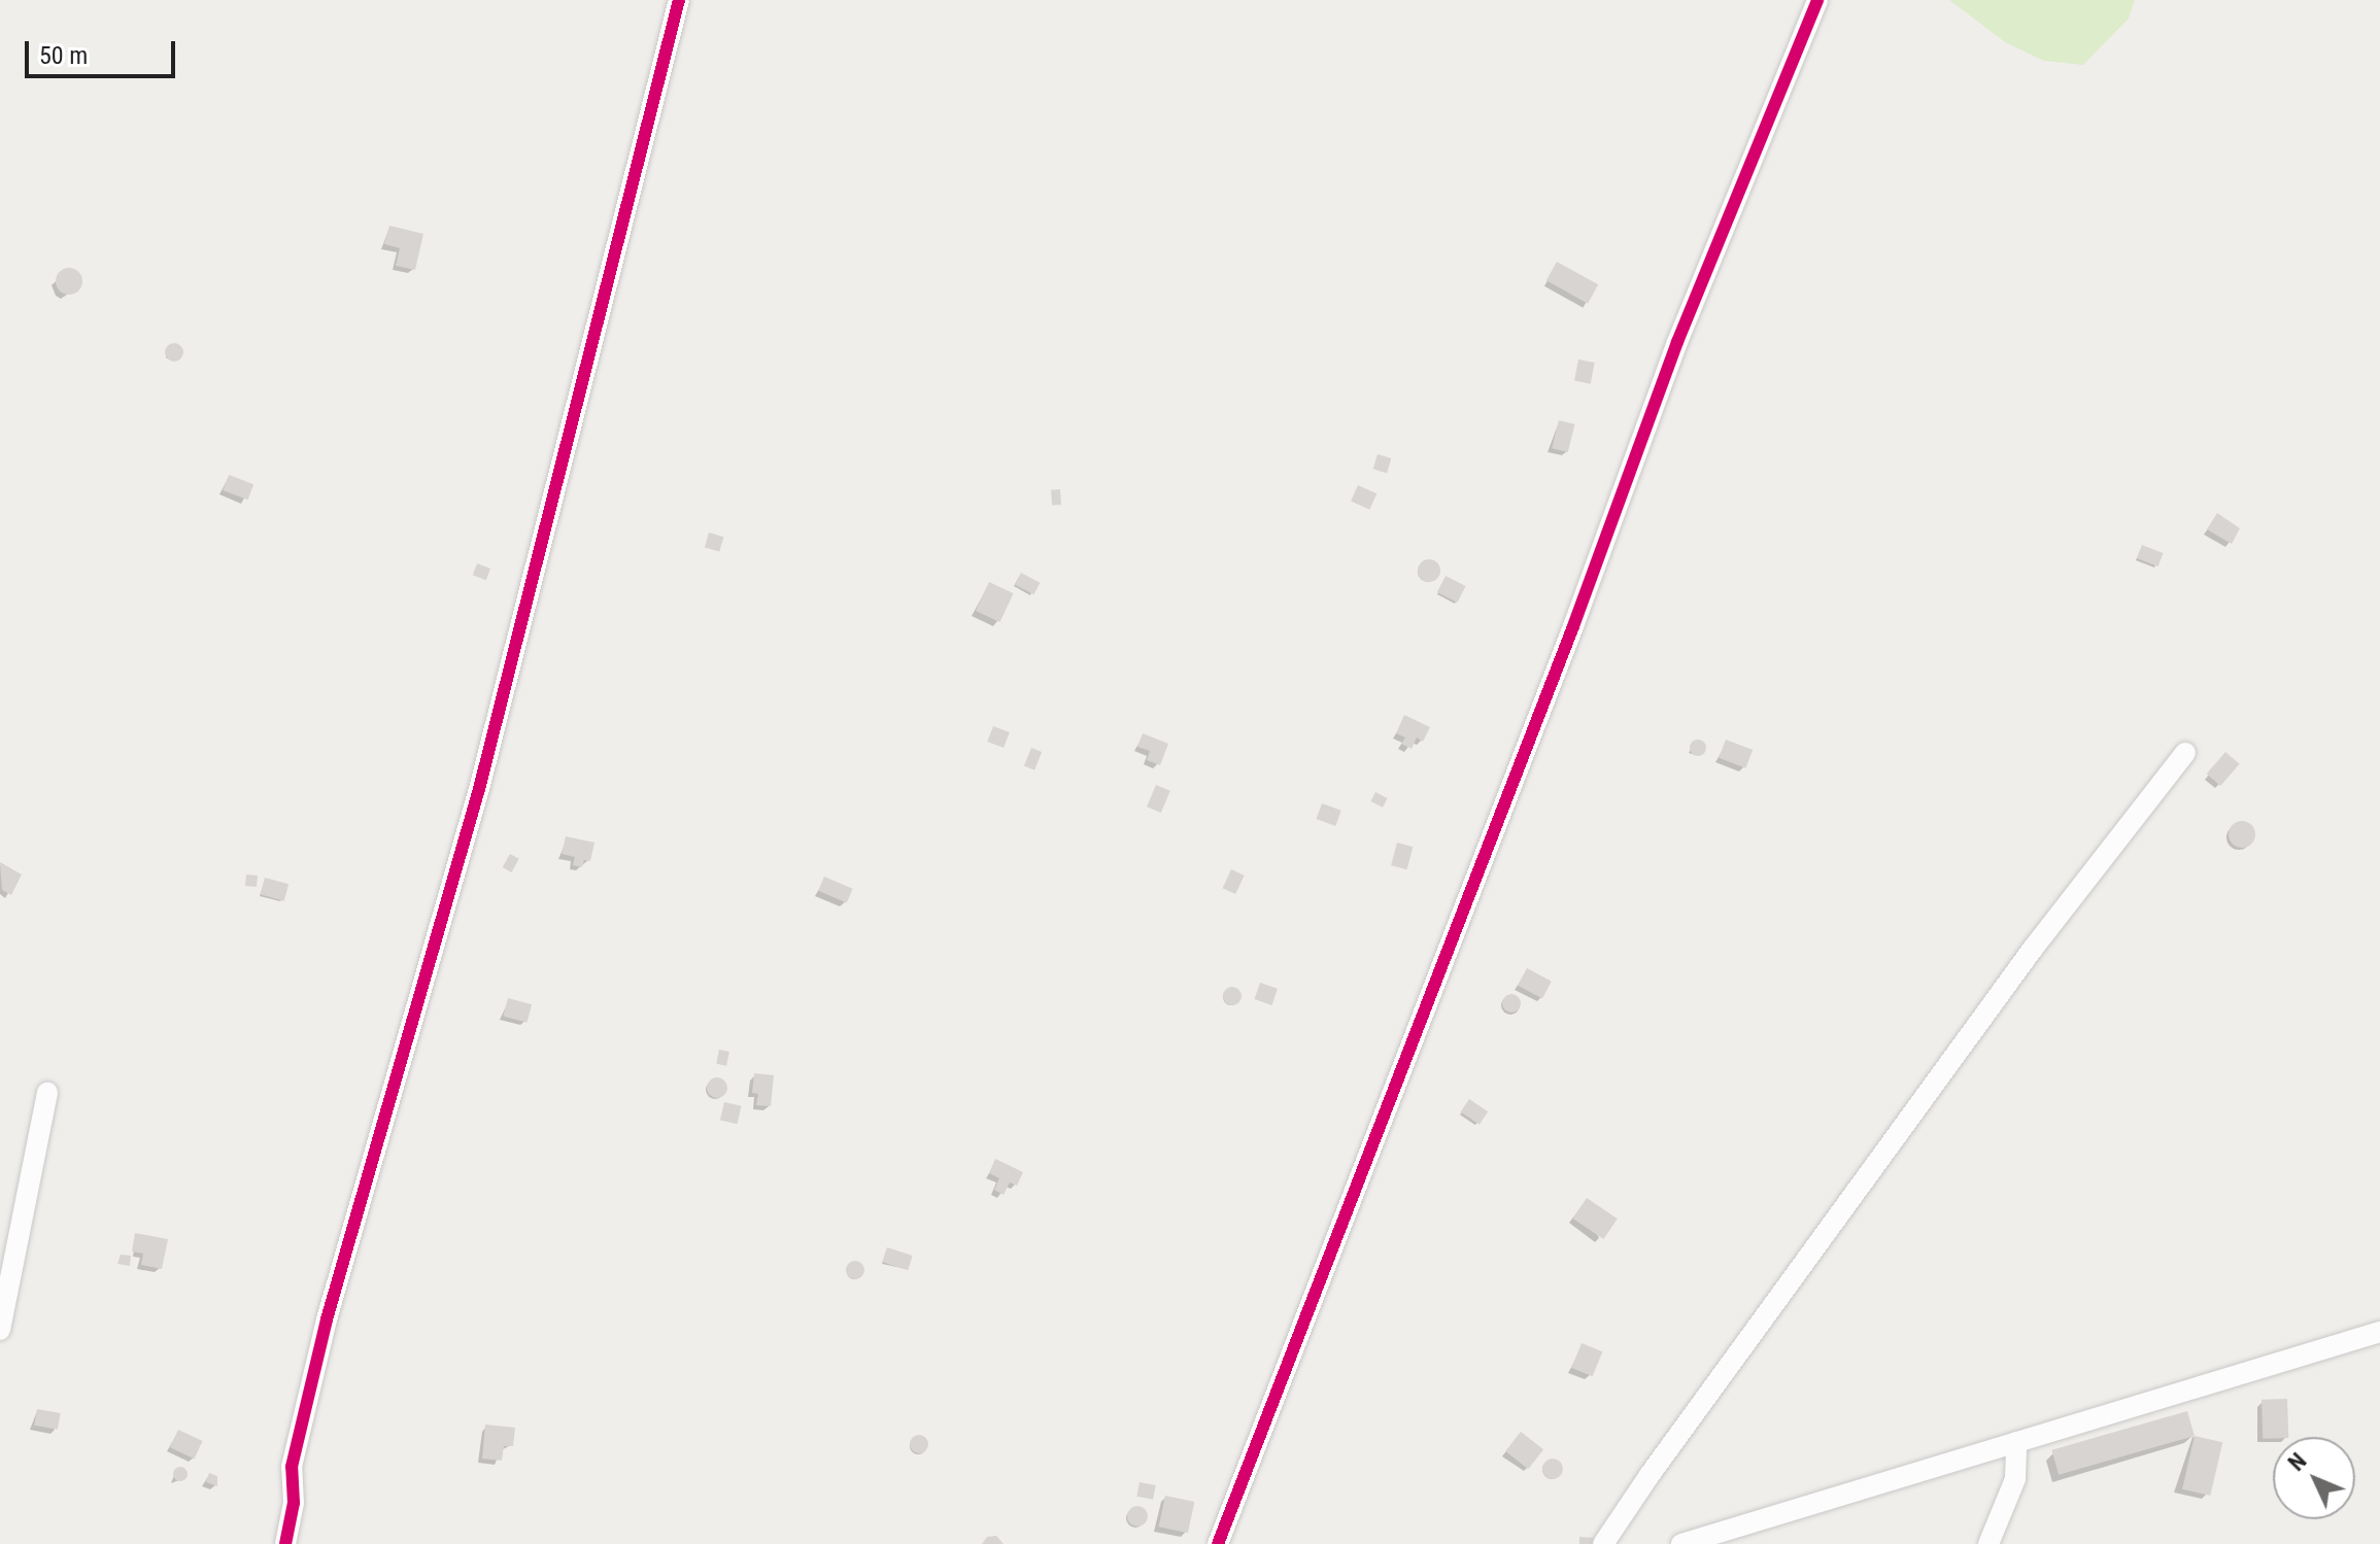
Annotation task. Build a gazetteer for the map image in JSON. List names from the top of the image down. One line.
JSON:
{"scale_bar":"50 m","north":"top left"}
